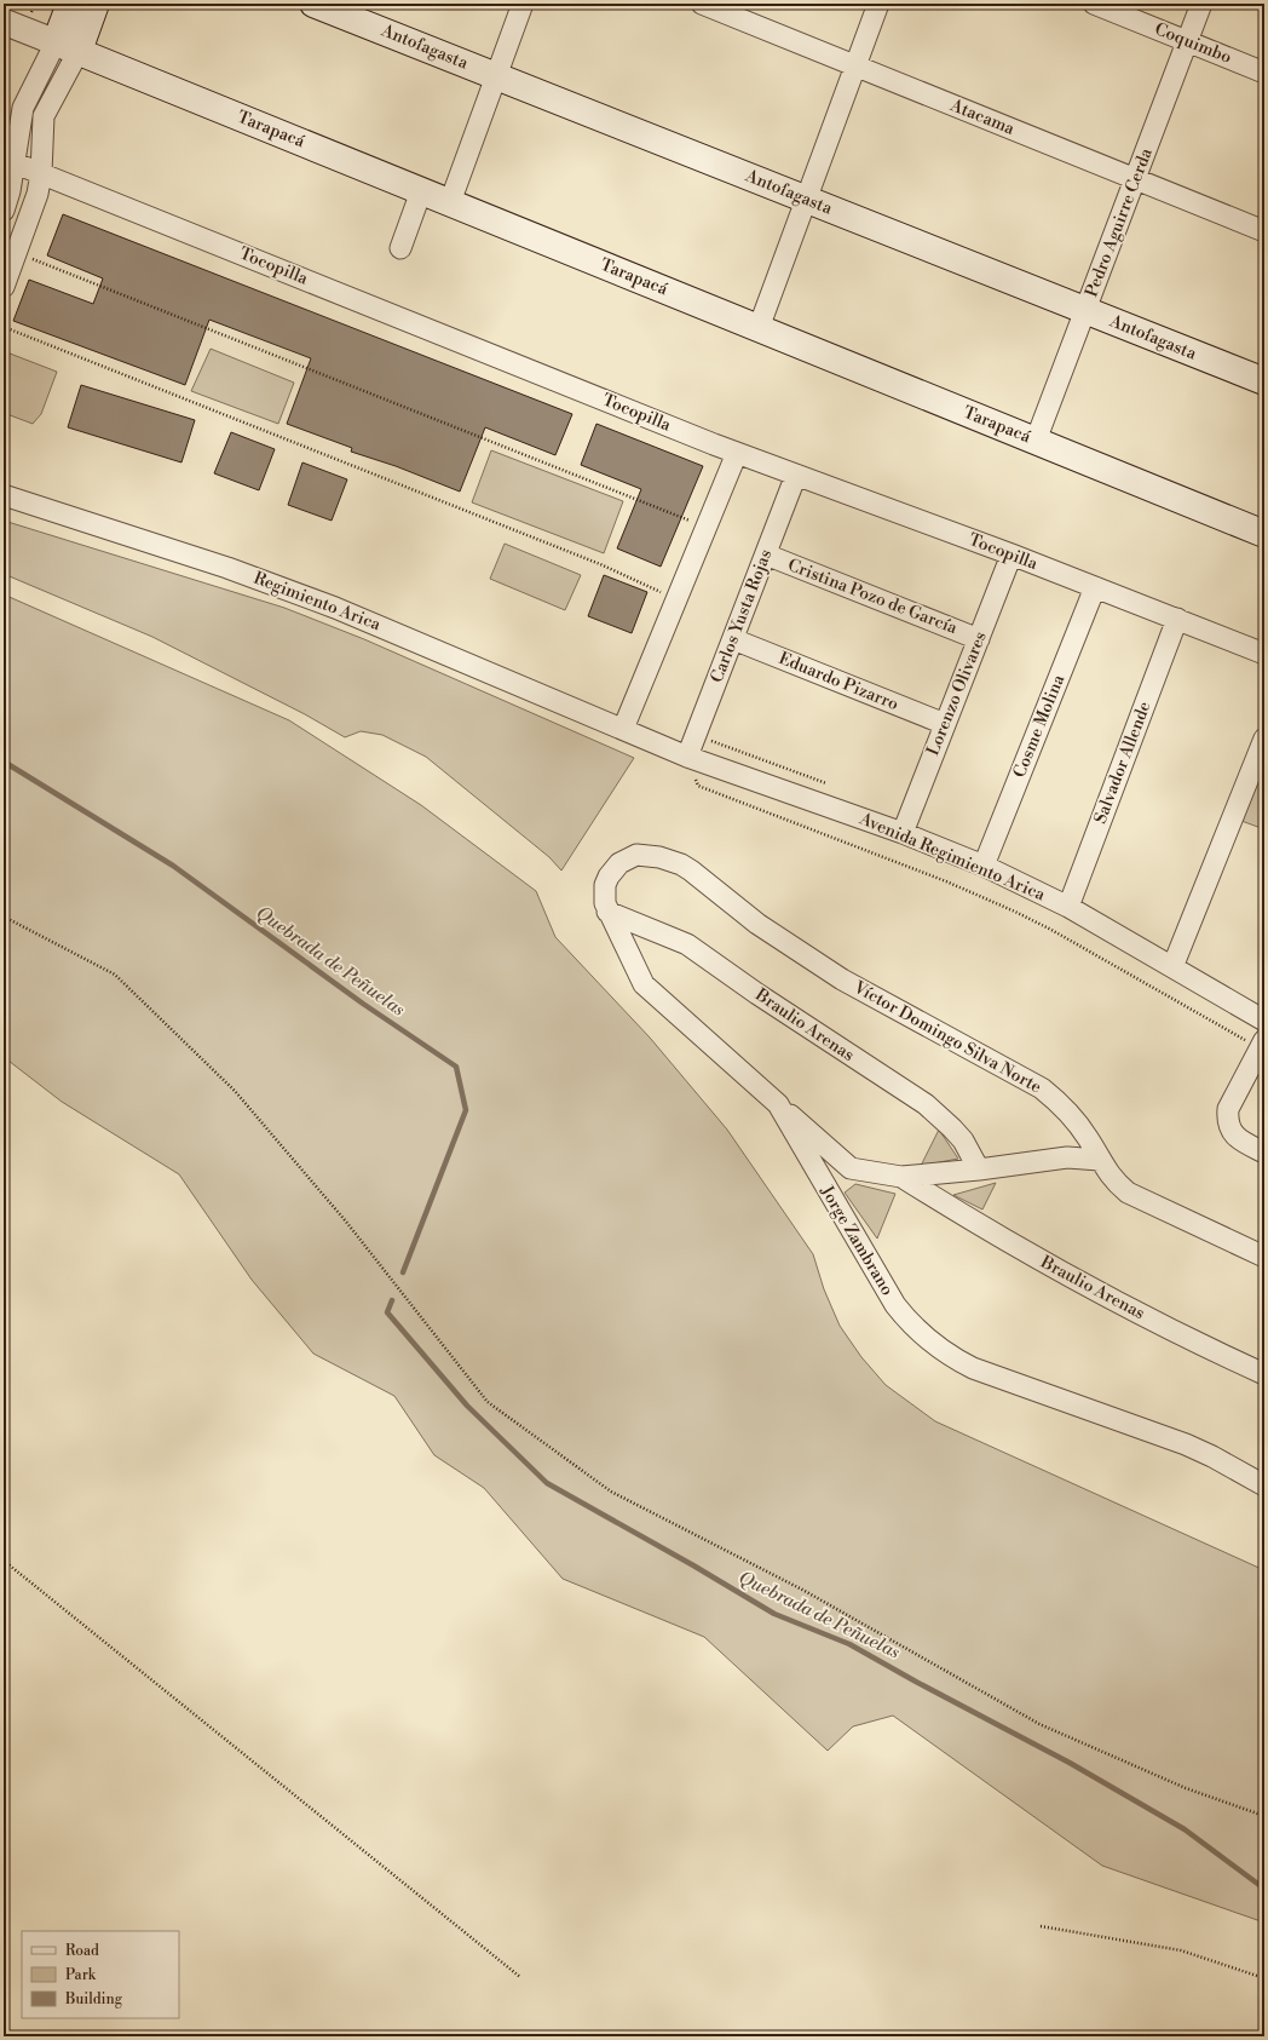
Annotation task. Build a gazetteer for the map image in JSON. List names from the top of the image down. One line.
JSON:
{"streets":{"main road":["Antofagasta","Tarapacá"],"street":["Coquimbo","Atacama","Pedro Aguirre Cerda","Tocopilla","Cristina Pozo de García","Regimiento Arica","Carlos Yusta Rojas","Eduardo Pizarro","Lorenzo Olivares","Cosme Molina","Salvador Allende","Avenida Regimiento Arica","Braulio Arenas","Víctor Domingo Silva Norte","Jorge Zambrano"]},"crossings":[["Coquimbo","Pedro Aguirre Cerda"],["Antofagasta","Pedro Aguirre Cerda"],["Atacama","Pedro Aguirre Cerda"],["Tarapacá","Pedro Aguirre Cerda"],["Tocopilla","Carlos Yusta Rojas"],["Tocopilla","Lorenzo Olivares"],["Tocopilla","Cosme Molina"],["Tocopilla","Salvador Allende"],["Cristina Pozo de García","Carlos Yusta Rojas"],["Cristina Pozo de García","Lorenzo Olivares"],["Regimiento Arica","Avenida Regimiento Arica"],["Carlos Yusta Rojas","Eduardo Pizarro"],["Carlos Yusta Rojas","Avenida Regimiento Arica"],["Eduardo Pizarro","Lorenzo Olivares"],["Lorenzo Olivares","Avenida Regimiento Arica"],["Cosme Molina","Avenida Regimiento Arica"],["Salvador Allende","Avenida Regimiento Arica"],["Braulio Arenas","Jorge Zambrano"],["Víctor Domingo Silva Norte","Jorge Zambrano"]],"water":["Quebrada de Peñuelas"],"legend":["Road","Park","Building"]}
